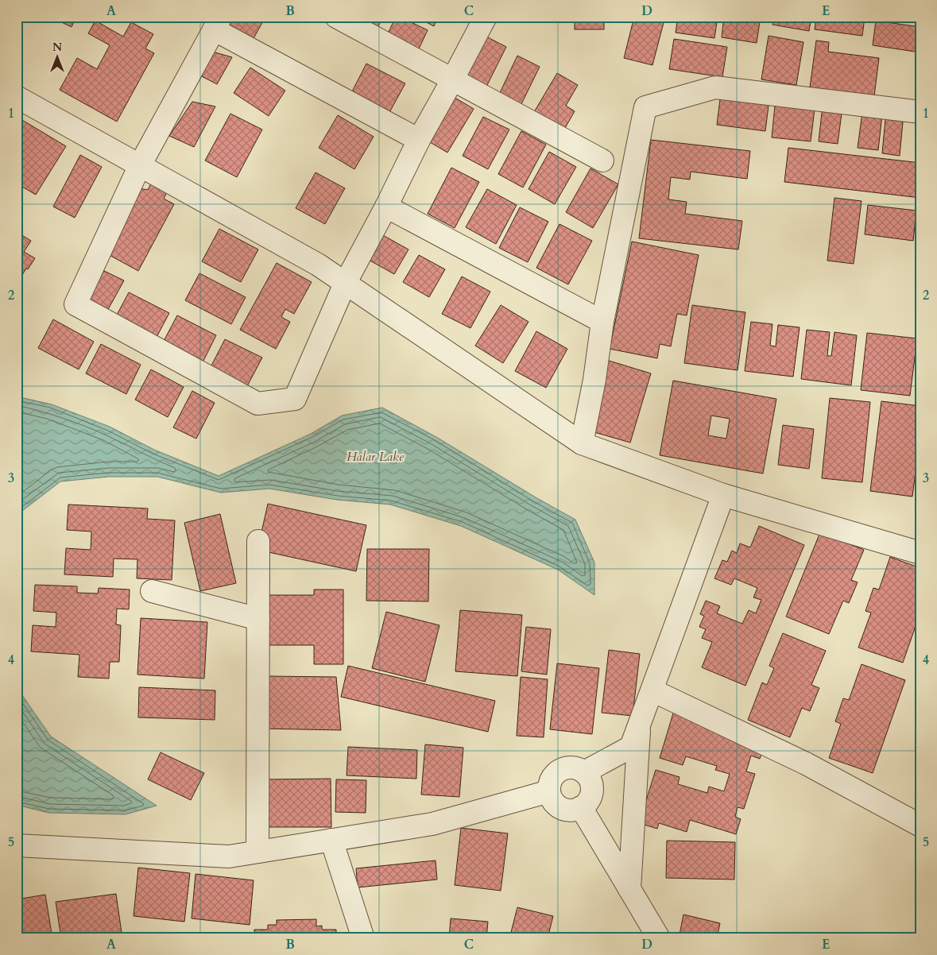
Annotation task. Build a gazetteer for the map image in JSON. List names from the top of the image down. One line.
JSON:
{"water":["Halar Lake"],"north":"top","grid":{"columns":["A","B","C","D","E"],"rows":["1","2","3","4","5"]}}
